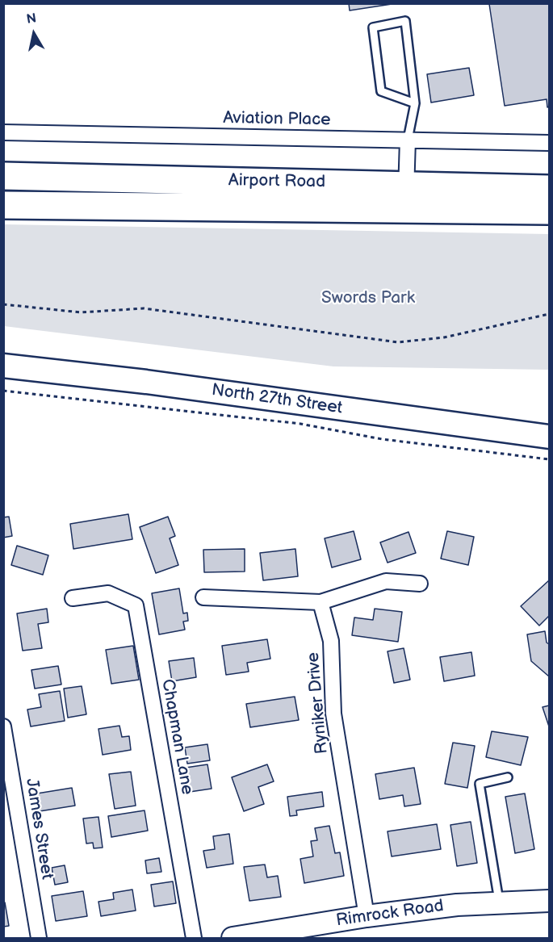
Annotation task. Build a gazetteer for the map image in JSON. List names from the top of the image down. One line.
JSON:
{"streets":{"highway":["Airport Road"],"main road":["North 27th Street","Rimrock Road"],"street":["Aviation Place","Ryniker Drive","Chapman Lane","James Street"]},"crossings":[["Ryniker Drive","Rimrock Road"]],"parks":["Swords Park"],"north":"top"}
